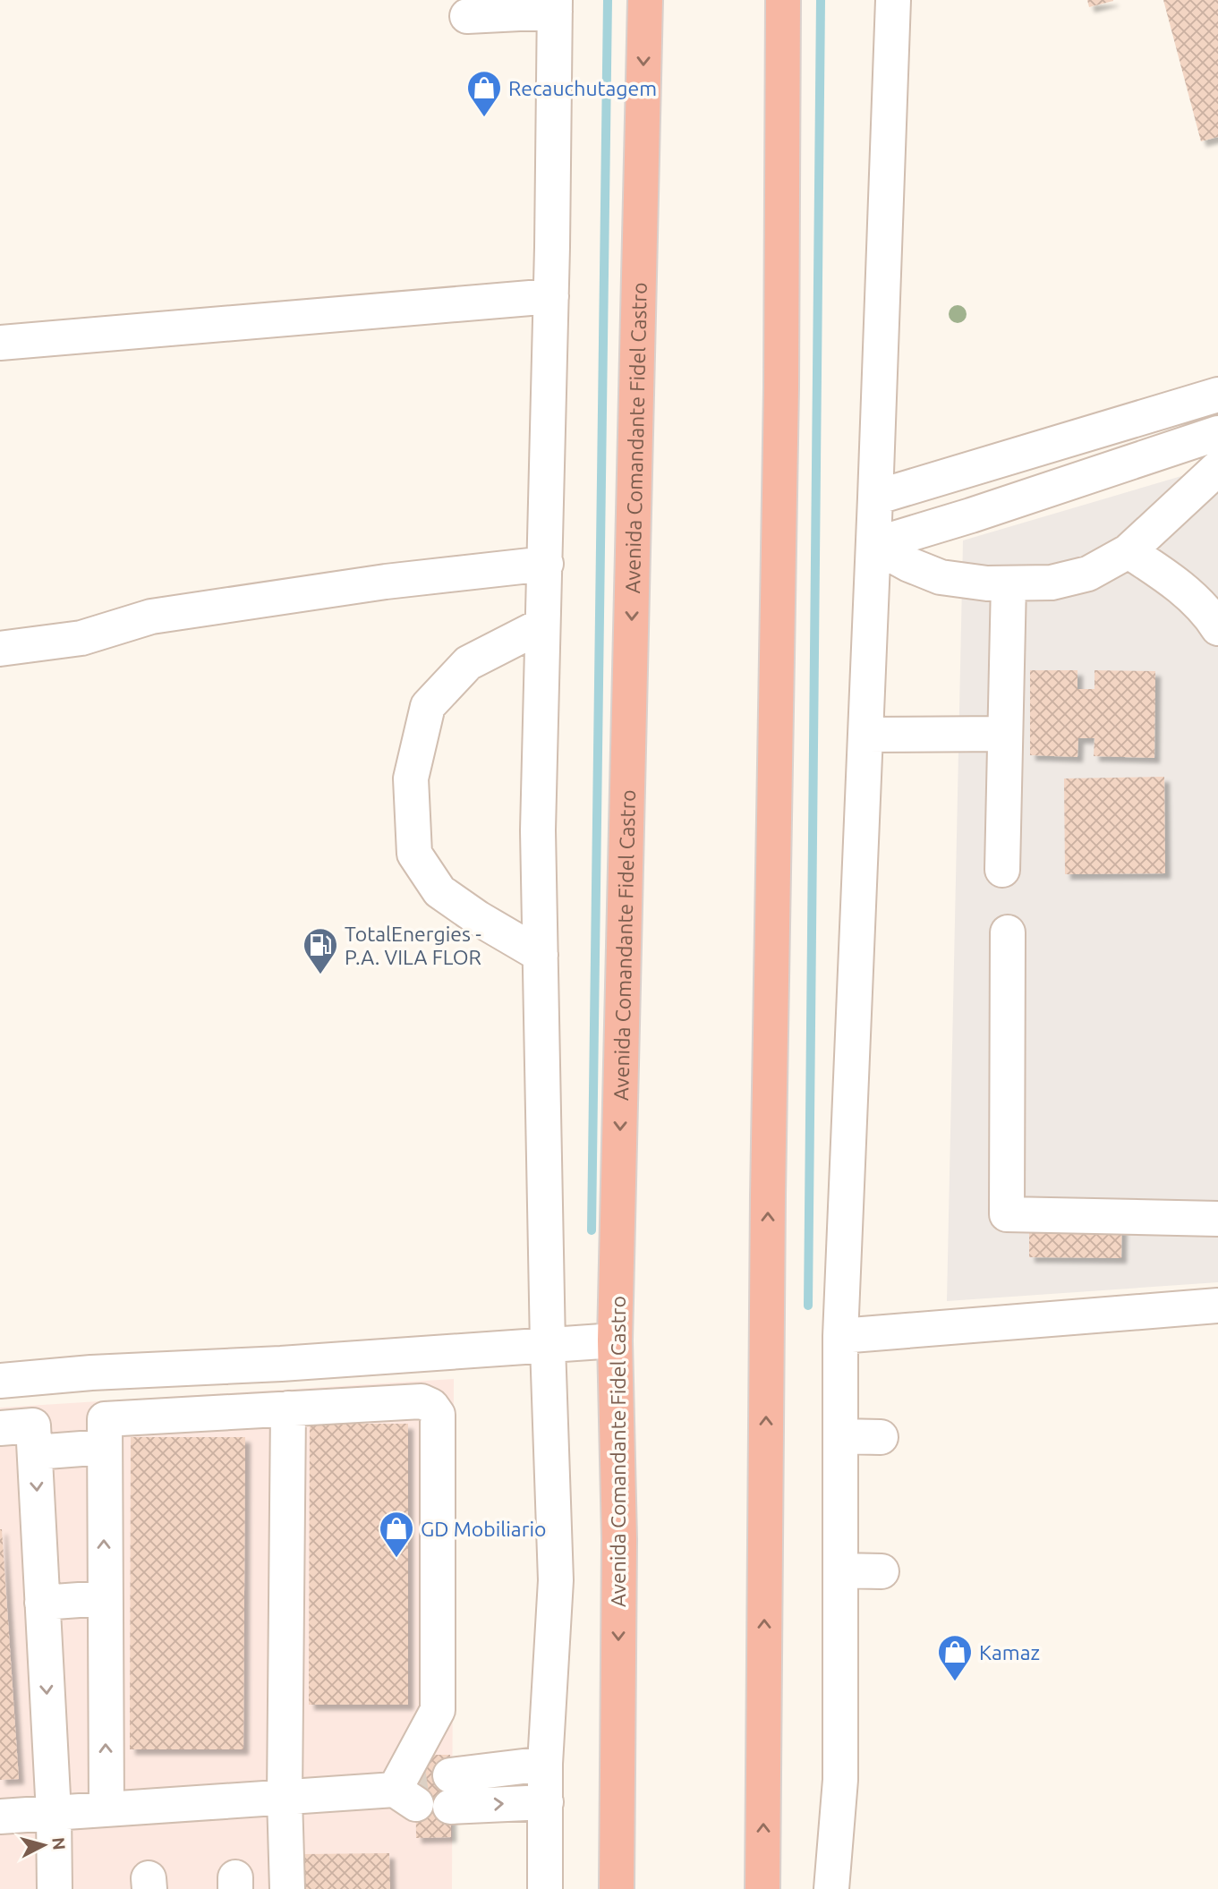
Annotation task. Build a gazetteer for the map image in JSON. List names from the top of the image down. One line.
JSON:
{"streets":{"highway":["Avenida Comandante Fidel Castro"]},"places":{"shop":["Recauchutagem","GD Mobiliario","Kamaz"],"fuel station":["TotalEnergies - P.A. VILA FLOR"]},"north":"right"}
